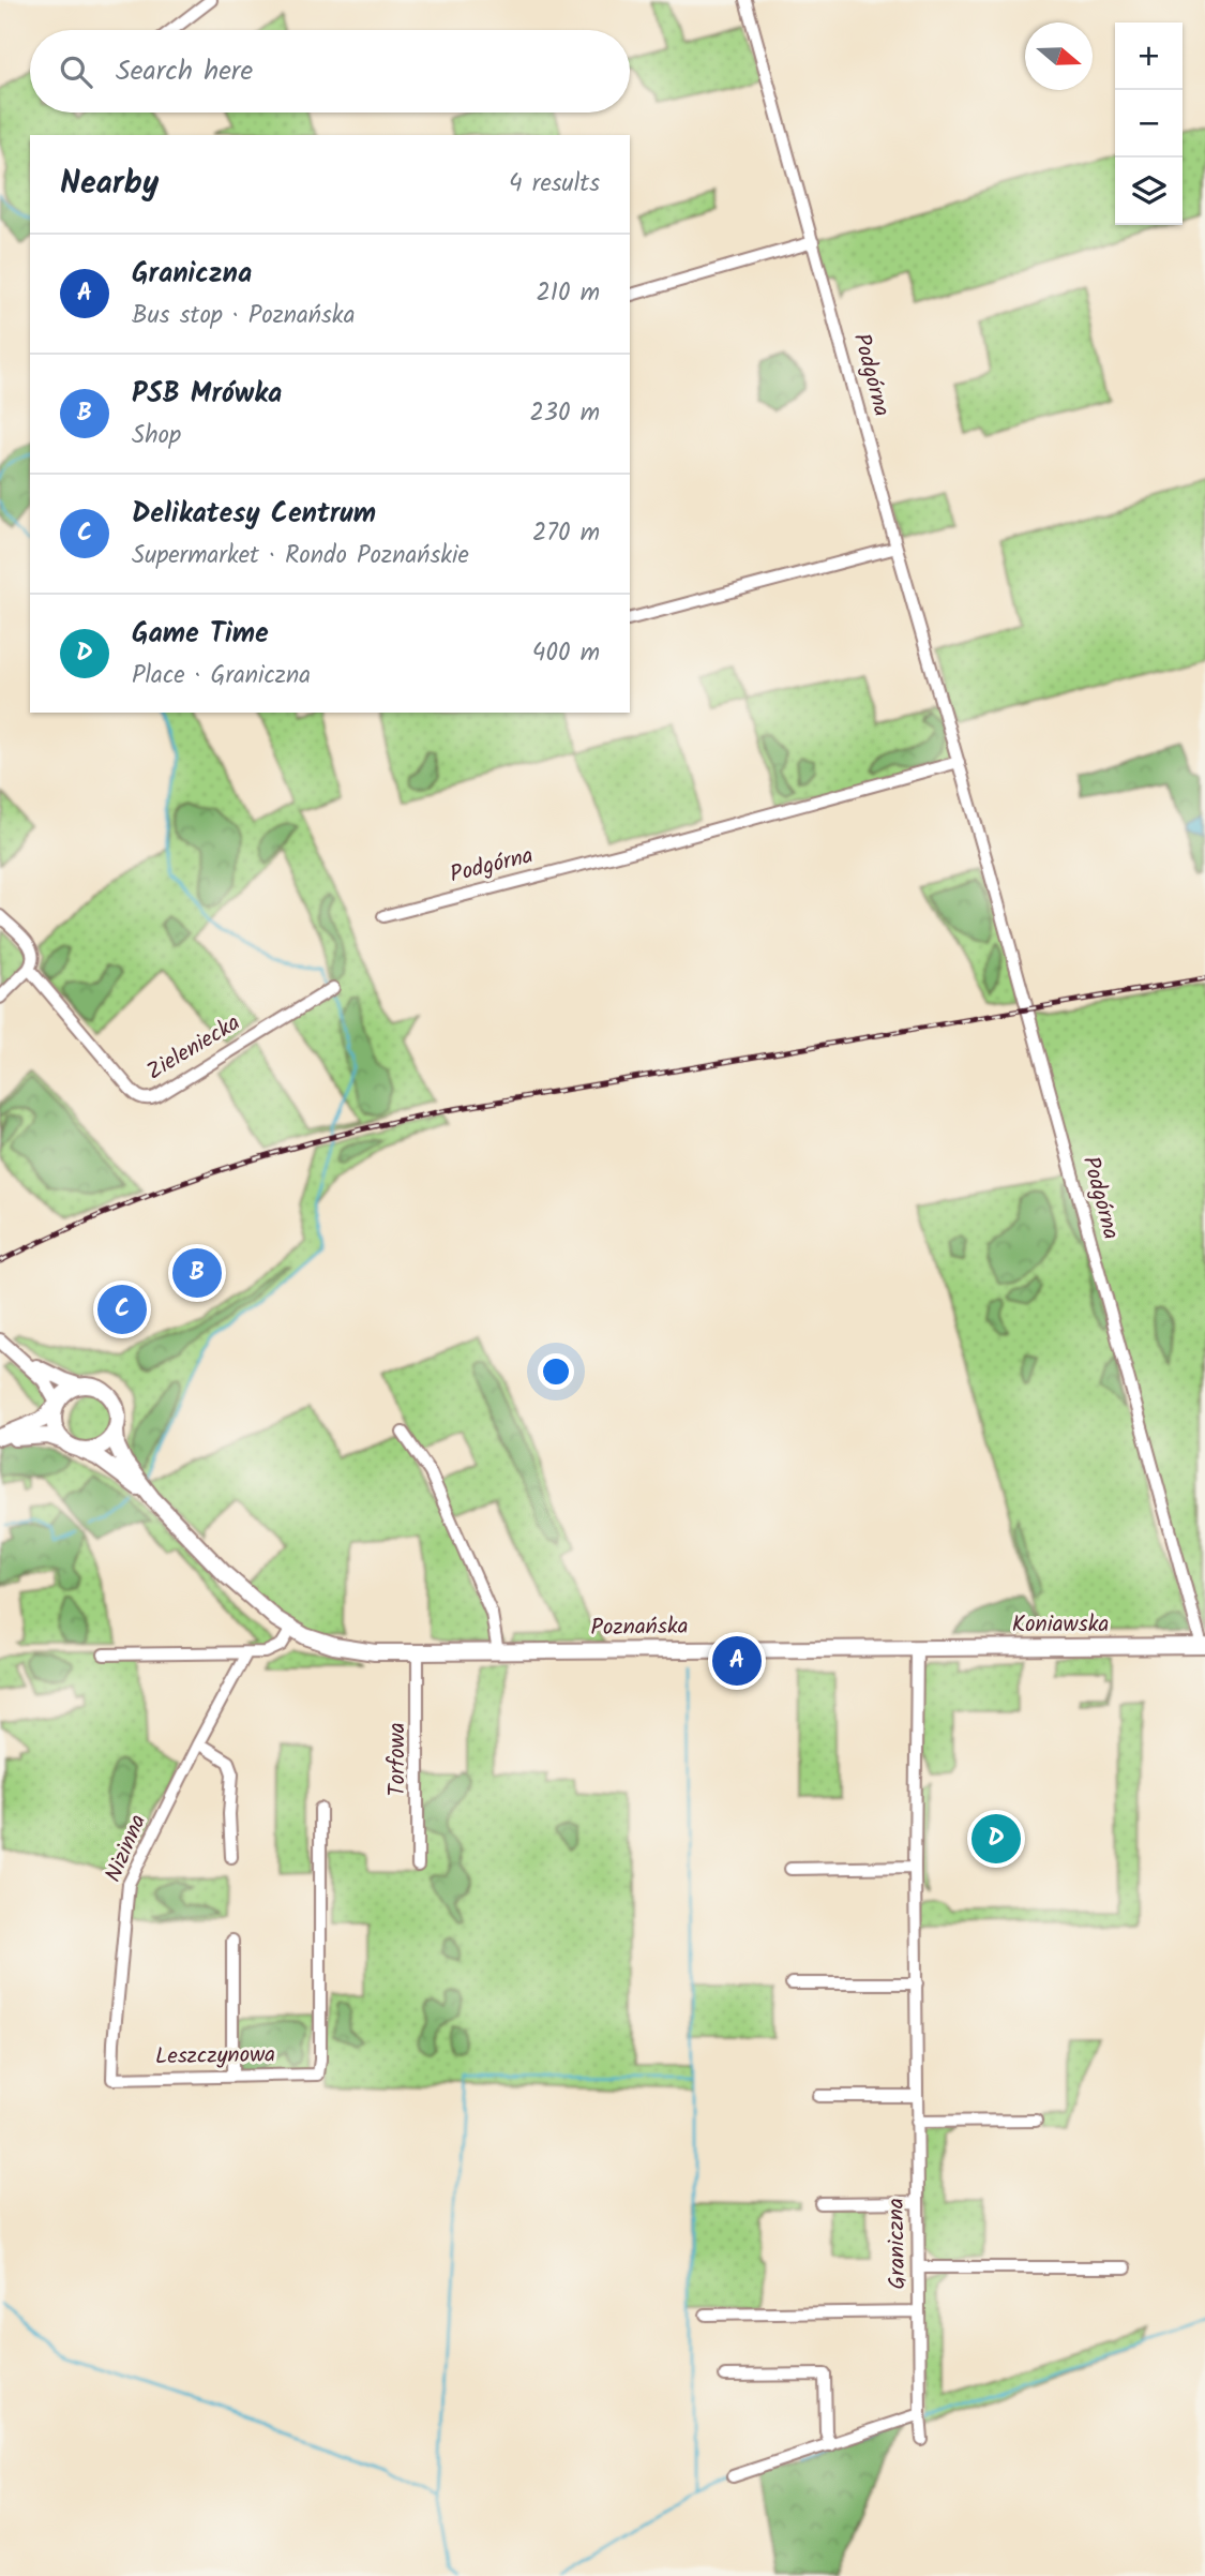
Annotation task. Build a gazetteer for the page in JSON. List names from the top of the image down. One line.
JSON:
{"streets":{"main road":["Koniawska","Poznańska"],"street":["Podgórna","Zieleniecka","Torfowa","Nizinna","Leszczynowa","Graniczna"]},"crossings":[["Podgórna","Koniawska"],["Koniawska","Poznańska"],["Koniawska","Graniczna"],["Poznańska","Torfowa"],["Poznańska","Graniczna"],["Nizinna","Leszczynowa"]],"north":"right","page":{"map_buttons":["+","−"],"search":"Search here","heading":["Nearby","4 results"],"list":[{"mark":"A","name":"Graniczna","note":"Bus stop · Poznańska","value":"210 m"},{"mark":"B","name":"PSB Mrówka","note":"Shop","value":"230 m"},{"mark":"C","name":"Delikatesy Centrum","note":"Supermarket · Rondo Poznańskie","value":"270 m"},{"mark":"D","name":"Game Time","note":"Place · Graniczna","value":"400 m"}],"pins":["B","C","A","D"]}}
